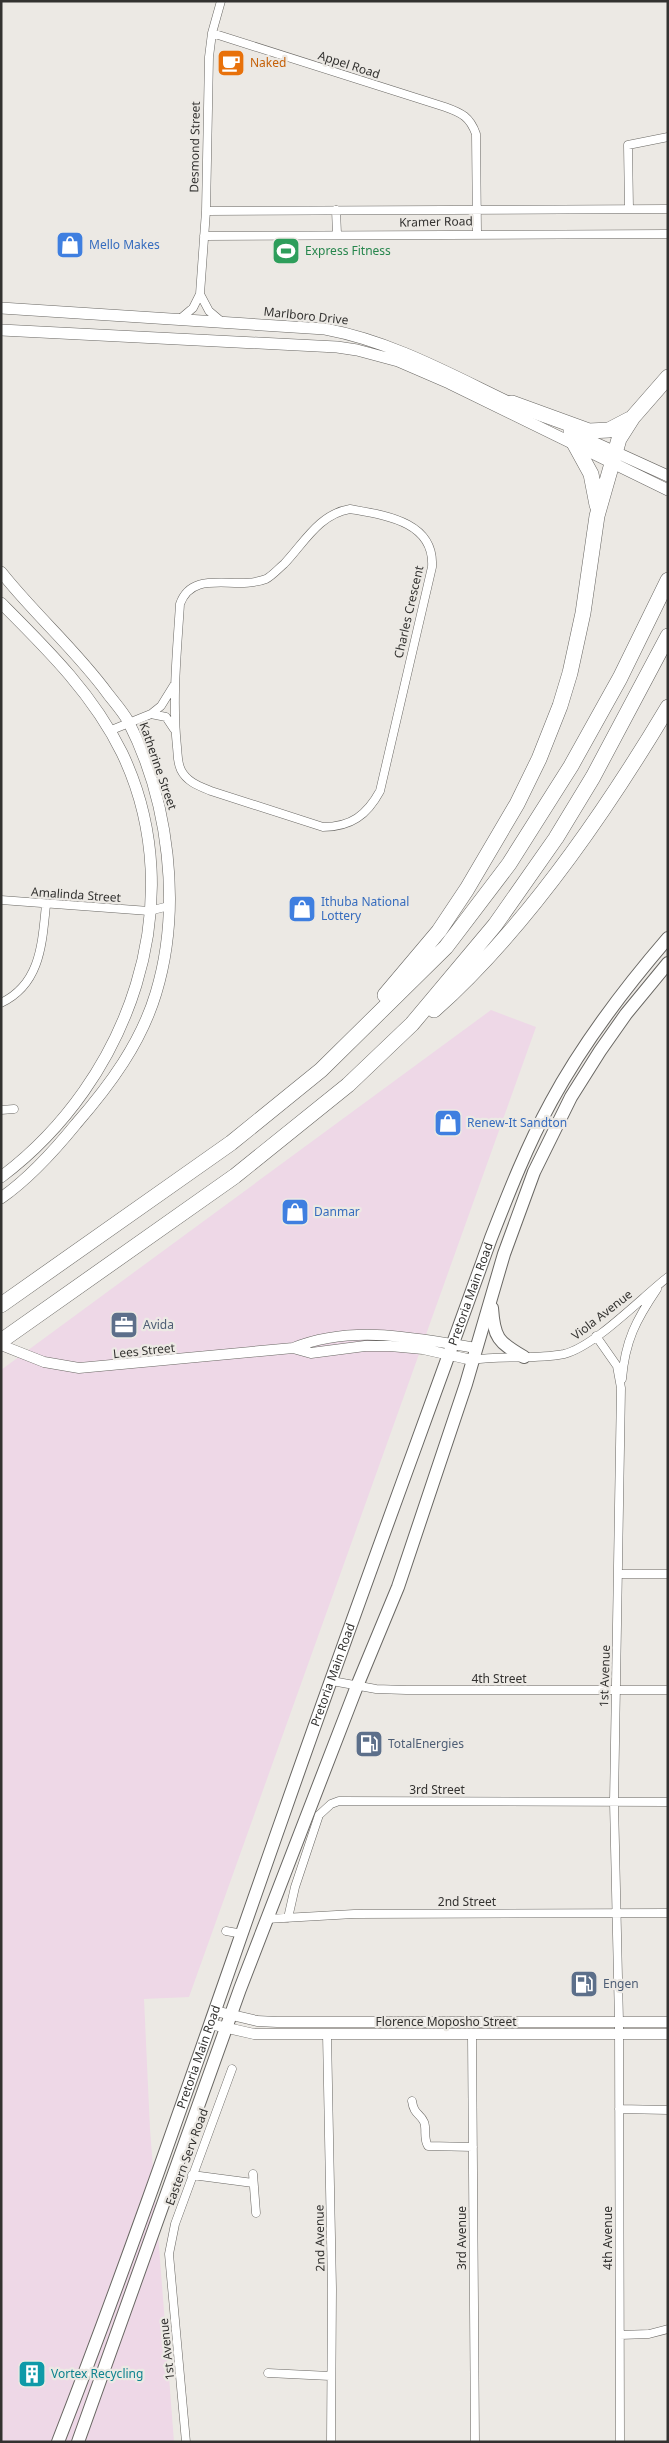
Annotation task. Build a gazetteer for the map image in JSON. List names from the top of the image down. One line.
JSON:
{"streets":{"main road":["Marlboro Drive","Katherine Street","Pretoria Main Road"],"street":["Appel Road","Desmond Street","Kramer Road","Charles Crescent","Amalinda Street","Viola Avenue","Lees Street","1st Avenue","4th Street","3rd Street","2nd Street","Florence Moposho Street","Eastern Serv Road","2nd Avenue","3rd Avenue","4th Avenue"]},"crossings":[["Appel Road","Desmond Street"],["Appel Road","Kramer Road"],["Desmond Street","Kramer Road"],["Charles Crescent","Katherine Street"],["Katherine Street","Amalinda Street"],["Pretoria Main Road","Viola Avenue"],["Pretoria Main Road","Lees Street"],["Pretoria Main Road","4th Street"],["Pretoria Main Road","2nd Street"],["Pretoria Main Road","Florence Moposho Street"],["Viola Avenue","Lees Street"],["Viola Avenue","1st Avenue"],["1st Avenue","4th Street"],["1st Avenue","3rd Street"],["1st Avenue","2nd Street"],["1st Avenue","Florence Moposho Street"],["1st Avenue","Eastern Serv Road"],["1st Avenue","4th Avenue"],["3rd Street","2nd Street"],["Florence Moposho Street","2nd Avenue"],["Florence Moposho Street","3rd Avenue"],["Florence Moposho Street","4th Avenue"]],"places":{"cafe":["Naked"],"shop":["Mello Makes","Ithuba National Lottery","Renew-It Sandton","Danmar"],"sports":["Express Fitness"],"office":["Avida"],"fuel station":["TotalEnergies","Engen"],"building":["Vortex Recycling"]}}
